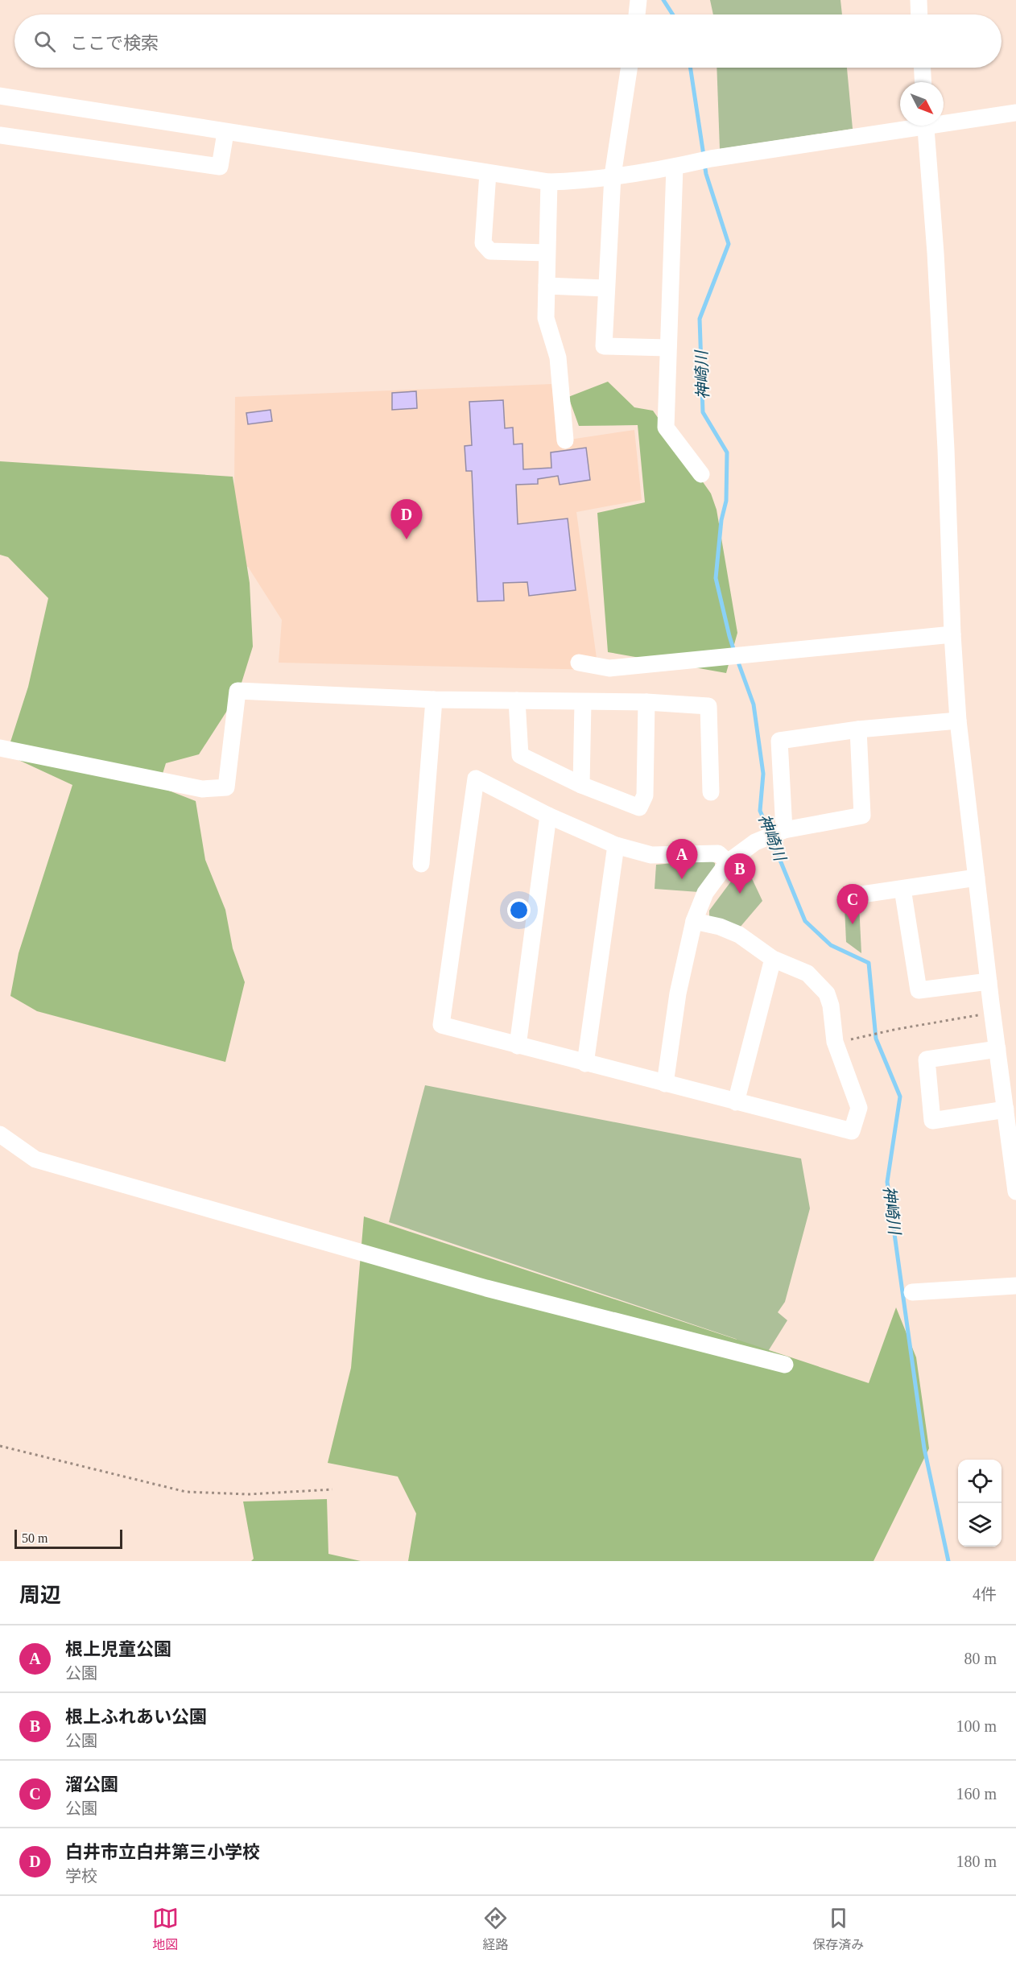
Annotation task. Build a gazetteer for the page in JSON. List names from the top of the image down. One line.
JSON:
{"water":["神崎川"],"scale_bar":"50 m","north":"bottom right","page":{"search":"ここで検索","pins":["D","A","B","C"],"scale":"50 m","heading":["周辺","4件"],"list":[{"mark":"A","name":"根上児童公園","note":"公園","value":"80 m"},{"mark":"B","name":"根上ふれあい公園","note":"公園","value":"100 m"},{"mark":"C","name":"溜公園","note":"公園","value":"160 m"},{"mark":"D","name":"白井市立白井第三小学校","note":"学校","value":"180 m"}],"nav":["地図","経路","保存済み"]}}
